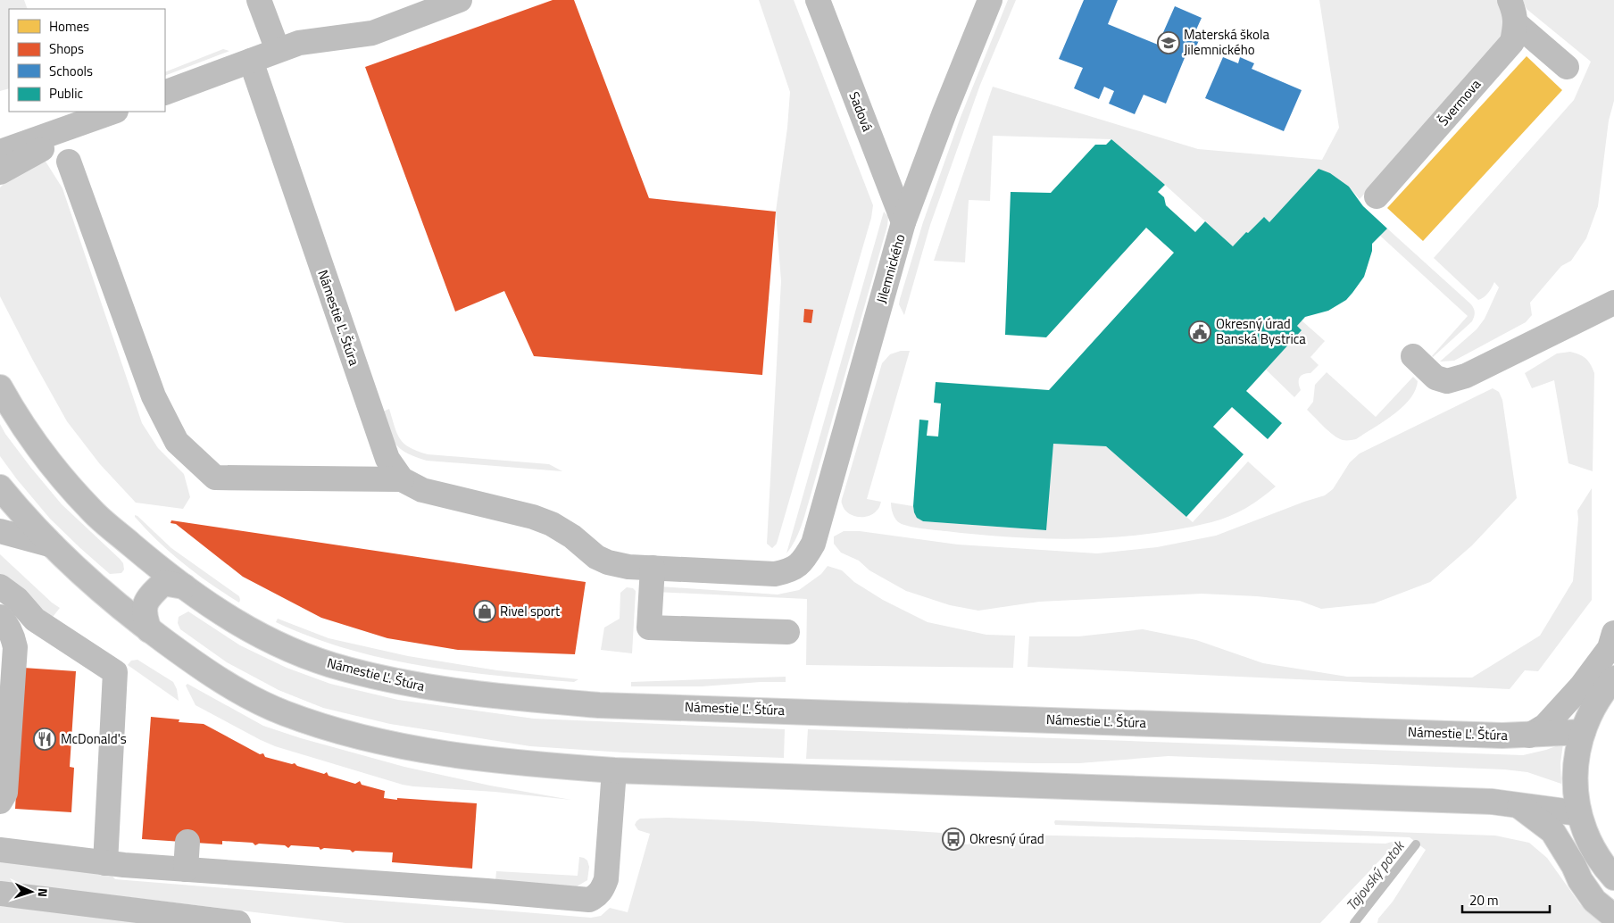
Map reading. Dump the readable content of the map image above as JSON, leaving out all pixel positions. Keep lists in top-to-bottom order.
{
  "streets": {
    "main road": [
      "Švermova",
      "Sadová",
      "Jilemnického",
      "Námestie Ľ. Štúra"
    ]
  },
  "crossings": [
    ["Sadová", "Jilemnického"],
    ["Jilemnického", "Námestie Ľ. Štúra"]
  ],
  "water": ["Tajovský potok"],
  "places": {
    "school or university": ["Materská škola Jilemnického"],
    "public building": ["Okresný úrad Banská Bystrica"],
    "shop": ["Rivel sport"],
    "restaurant": ["McDonald's"],
    "bus stop": ["Okresný úrad"]
  },
  "legend": [
    "Homes",
    "Shops",
    "Schools",
    "Public"
  ],
  "scale_bar": "20 m",
  "north": "right"
}
